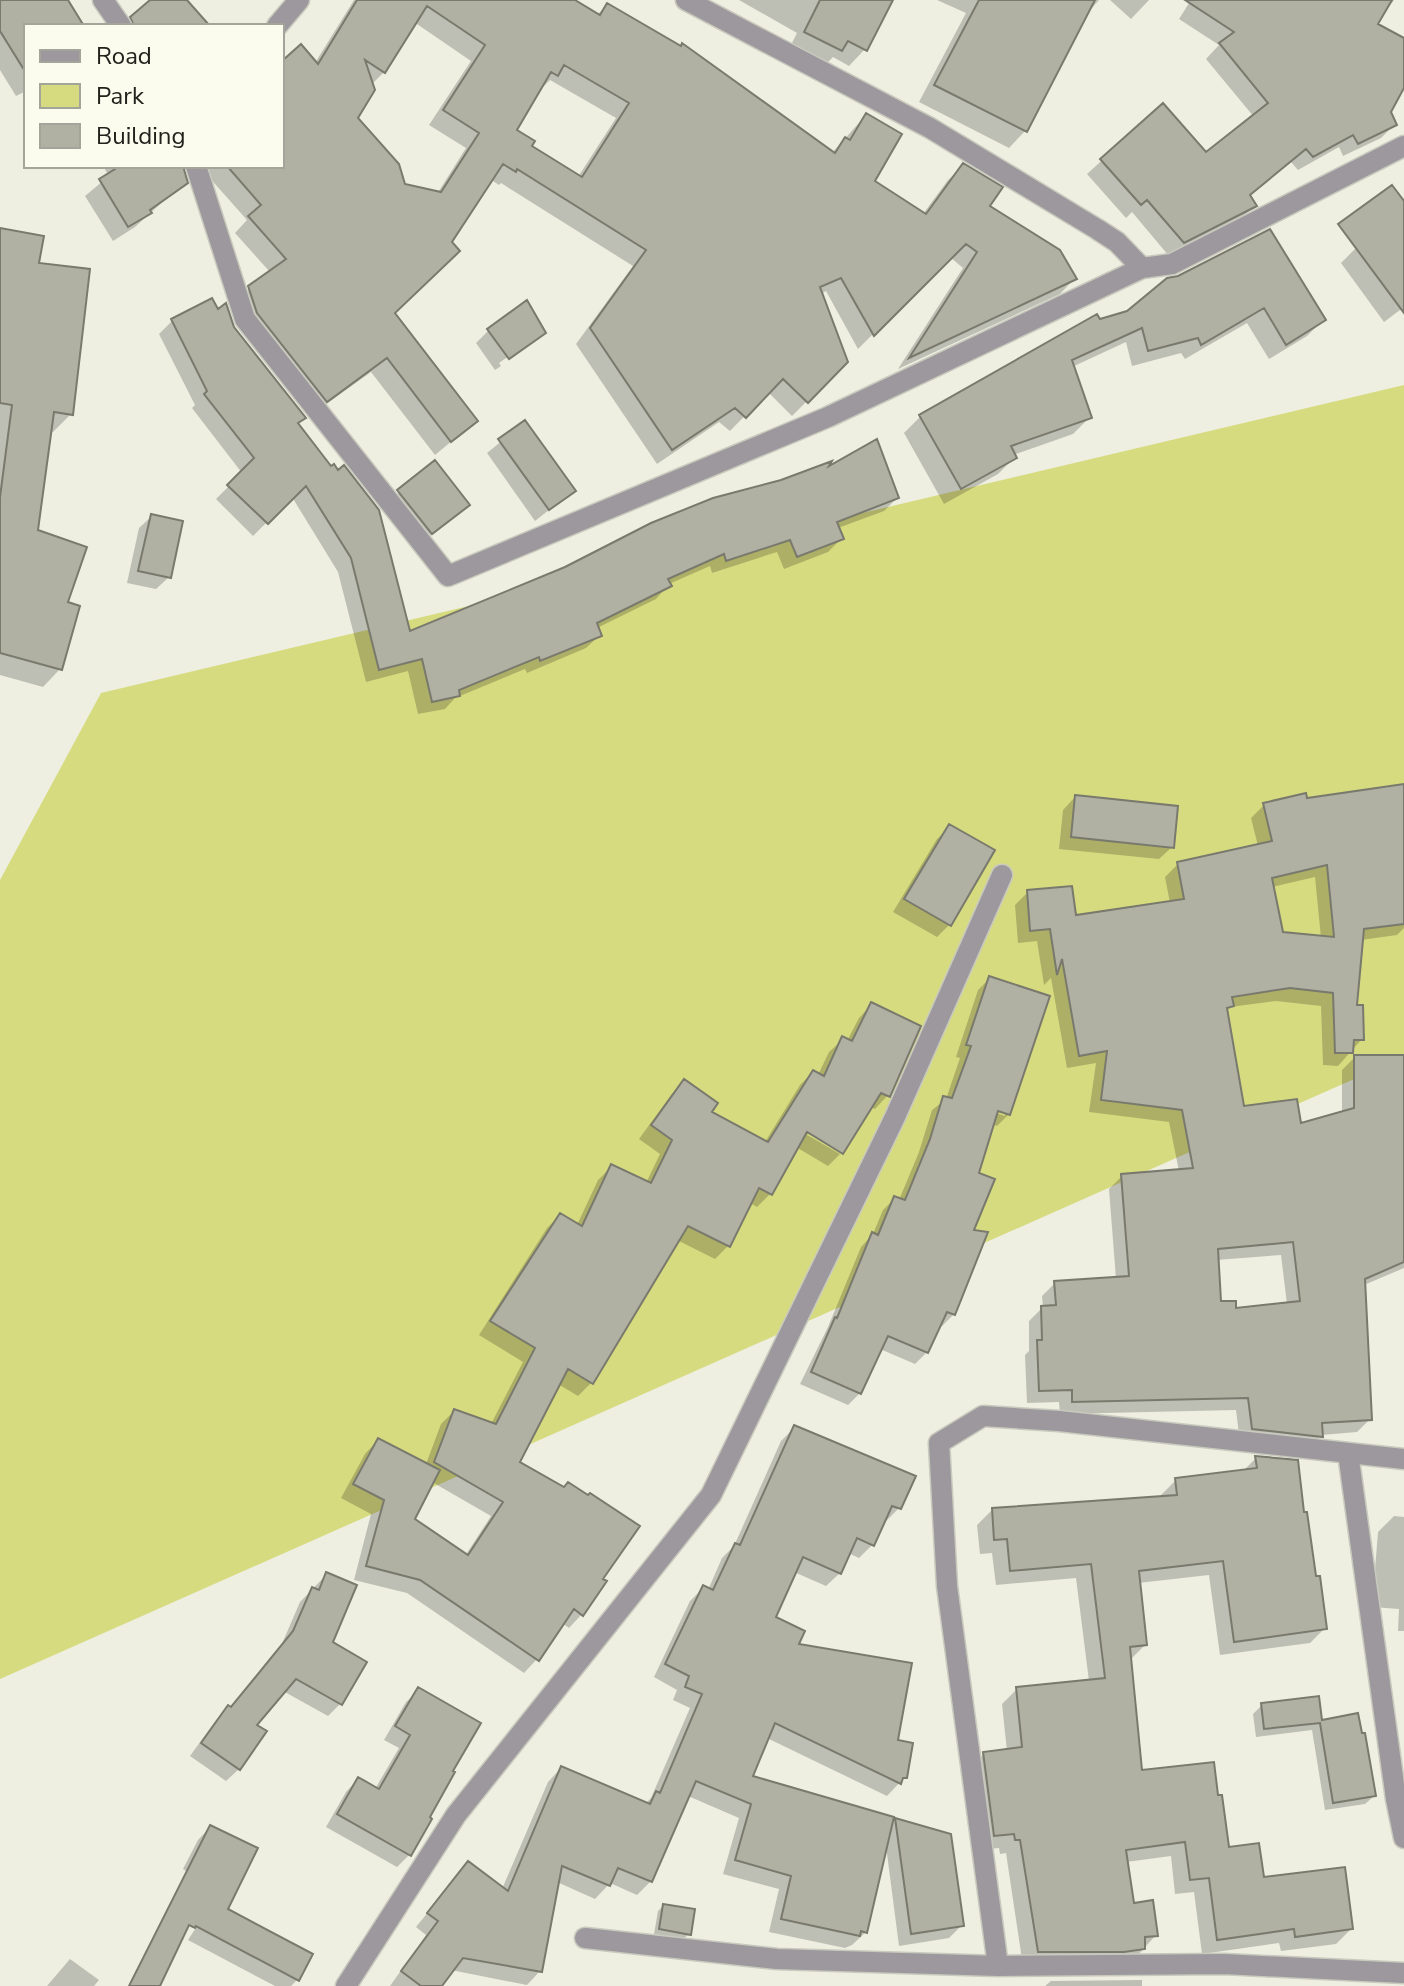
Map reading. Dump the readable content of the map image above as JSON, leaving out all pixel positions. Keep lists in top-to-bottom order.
{
  "legend": ["Road", "Park", "Building"]
}
